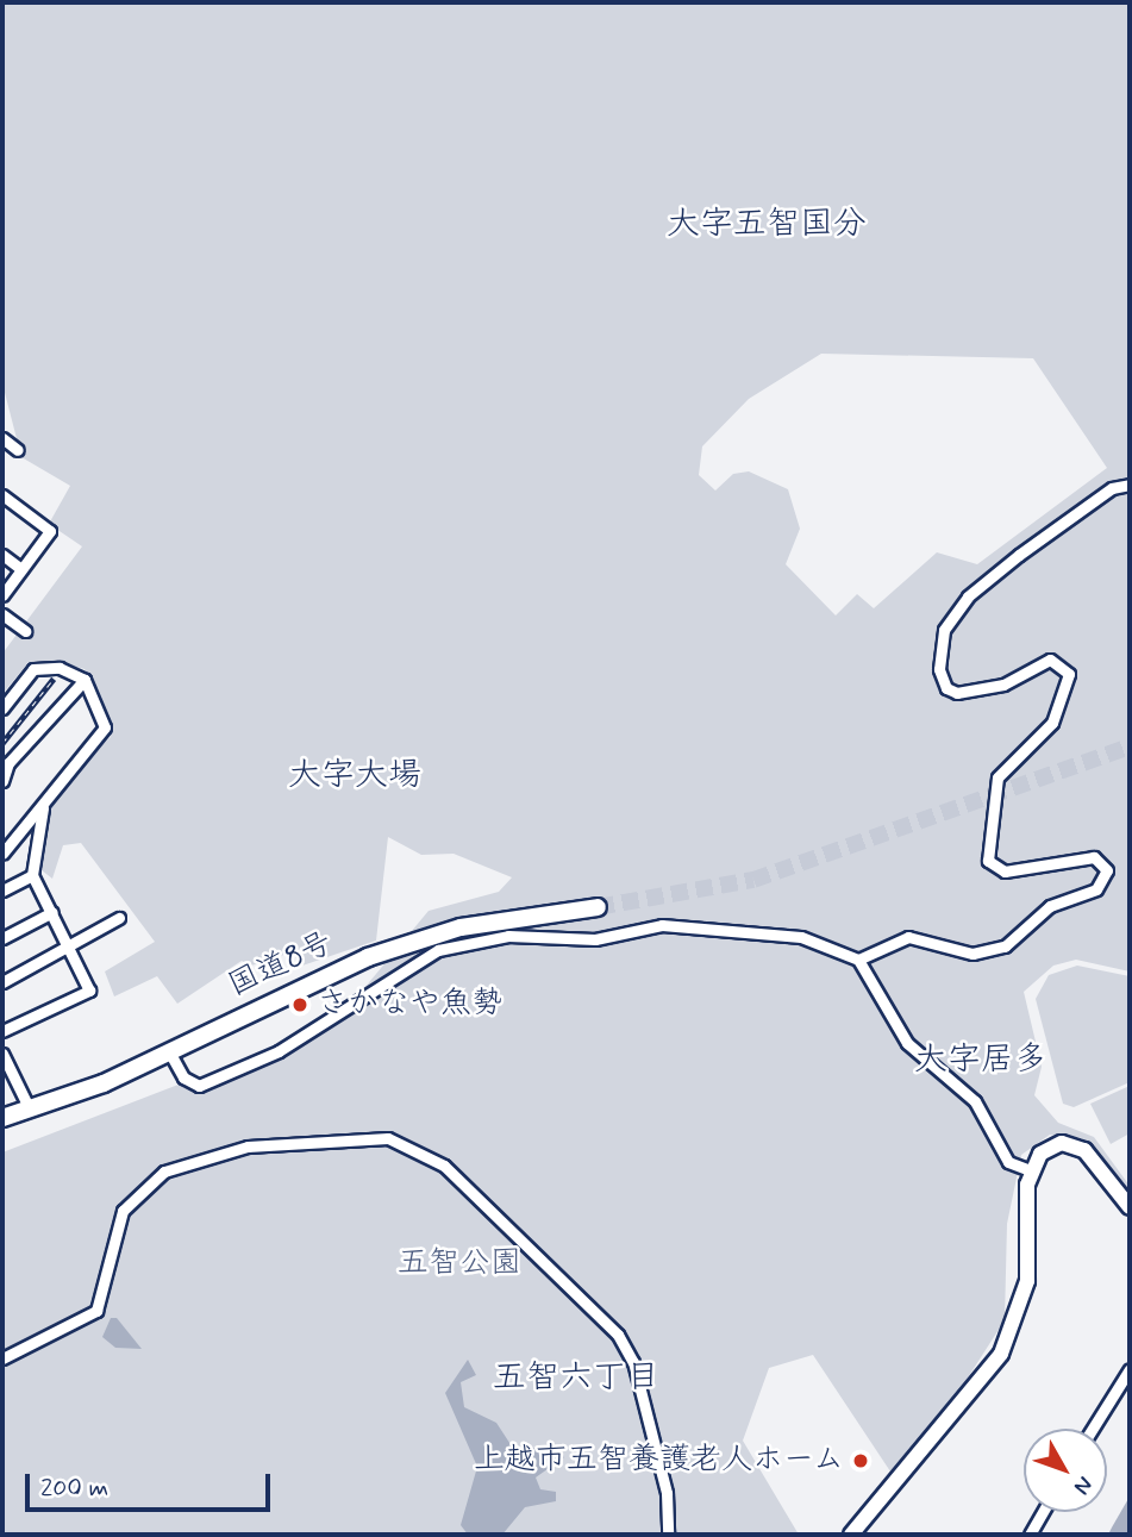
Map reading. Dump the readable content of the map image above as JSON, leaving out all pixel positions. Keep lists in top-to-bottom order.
{
  "streets": {
    "highway": ["国道8号"]
  },
  "districts": [
    "大字五智国分",
    "大字大場",
    "大字居多",
    "五智六丁目"
  ],
  "parks": ["五智公園"],
  "places": ["さかなや魚勢", "上越市五智養護老人ホーム"],
  "scale_bar": "200 m",
  "north": "bottom right"
}
